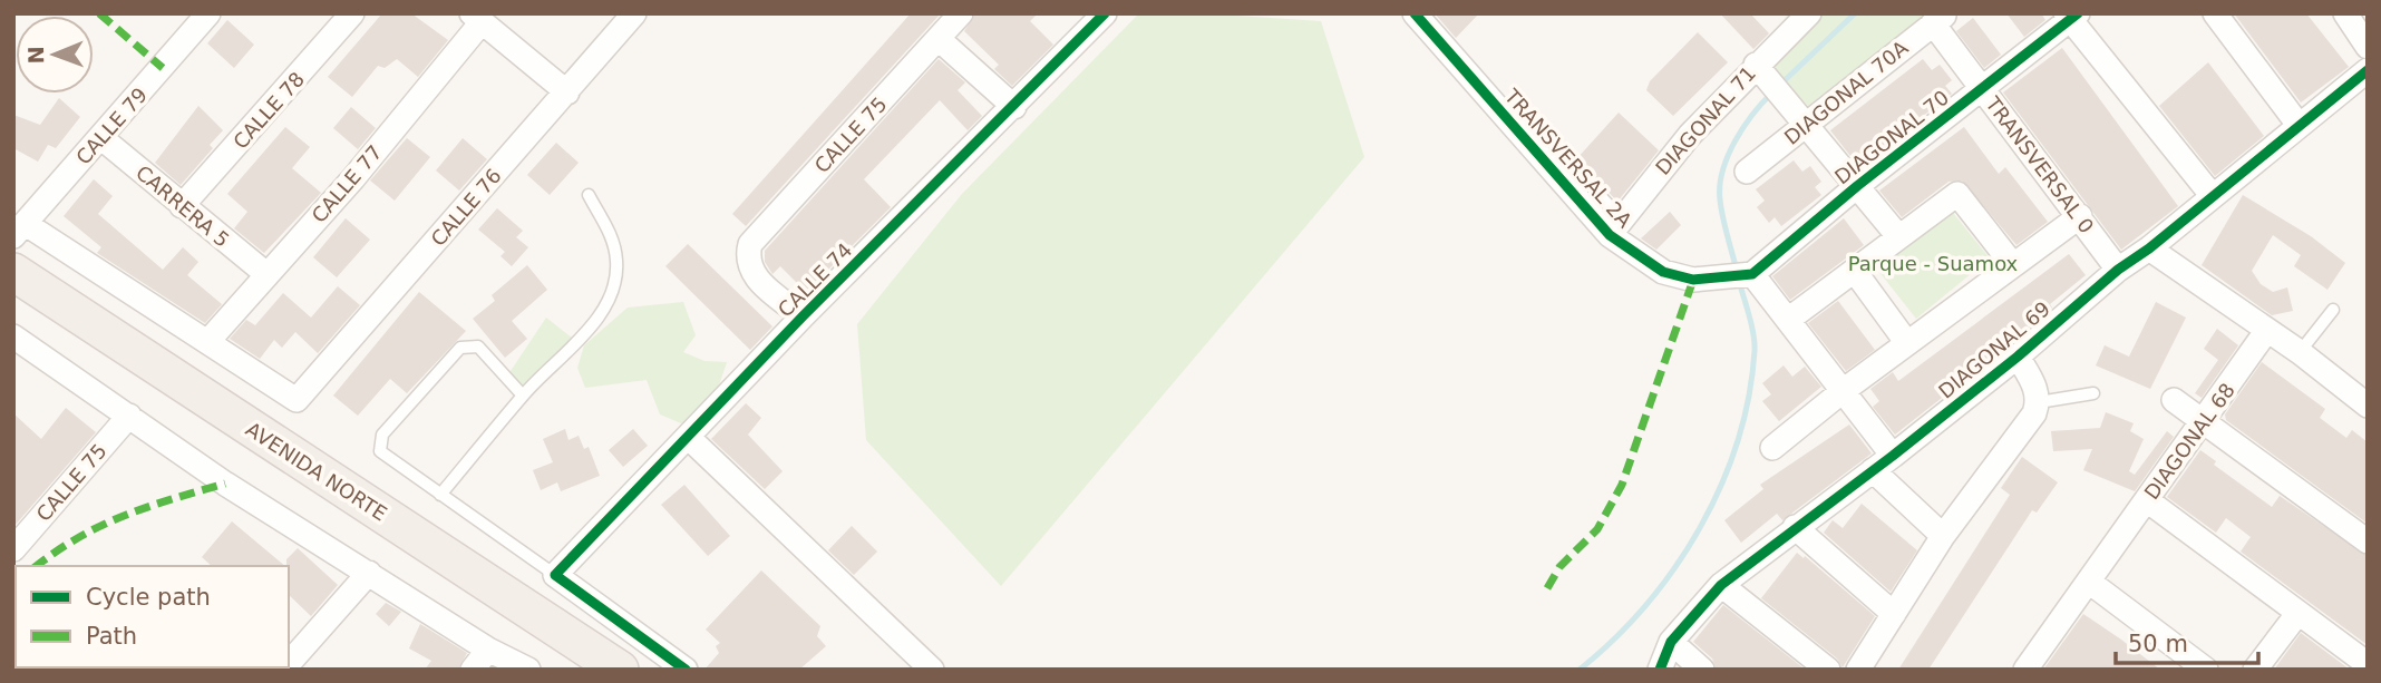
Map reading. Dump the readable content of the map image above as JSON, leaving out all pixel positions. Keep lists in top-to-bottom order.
{
  "streets": {
    "main road": ["AVENIDA NORTE"],
    "street": [
      "DIAGONAL 70A",
      "CALLE 78",
      "DIAGONAL 71",
      "CALLE 79",
      "CALLE 75",
      "DIAGONAL 70",
      "TRANSVERSAL 2A",
      "TRANSVERSAL 0",
      "CALLE 77",
      "CARRERA 5",
      "CALLE 76",
      "CALLE 74",
      "DIAGONAL 69",
      "DIAGONAL 68"
    ]
  },
  "crossings": [
    ["DIAGONAL 70A", "TRANSVERSAL 0"],
    ["CALLE 78", "CARRERA 5"],
    ["DIAGONAL 71", "TRANSVERSAL 2A"],
    ["CALLE 79", "CARRERA 5"],
    ["CALLE 75", "CALLE 74"],
    ["DIAGONAL 70", "TRANSVERSAL 2A"],
    ["DIAGONAL 70", "TRANSVERSAL 0"],
    ["TRANSVERSAL 0", "DIAGONAL 69"],
    ["CALLE 77", "CARRERA 5"],
    ["CALLE 77", "CALLE 76"]
  ],
  "parks": ["Parque - Suamox"],
  "legend": ["Cycle path", "Path"],
  "scale_bar": "50 m",
  "north": "left"
}
